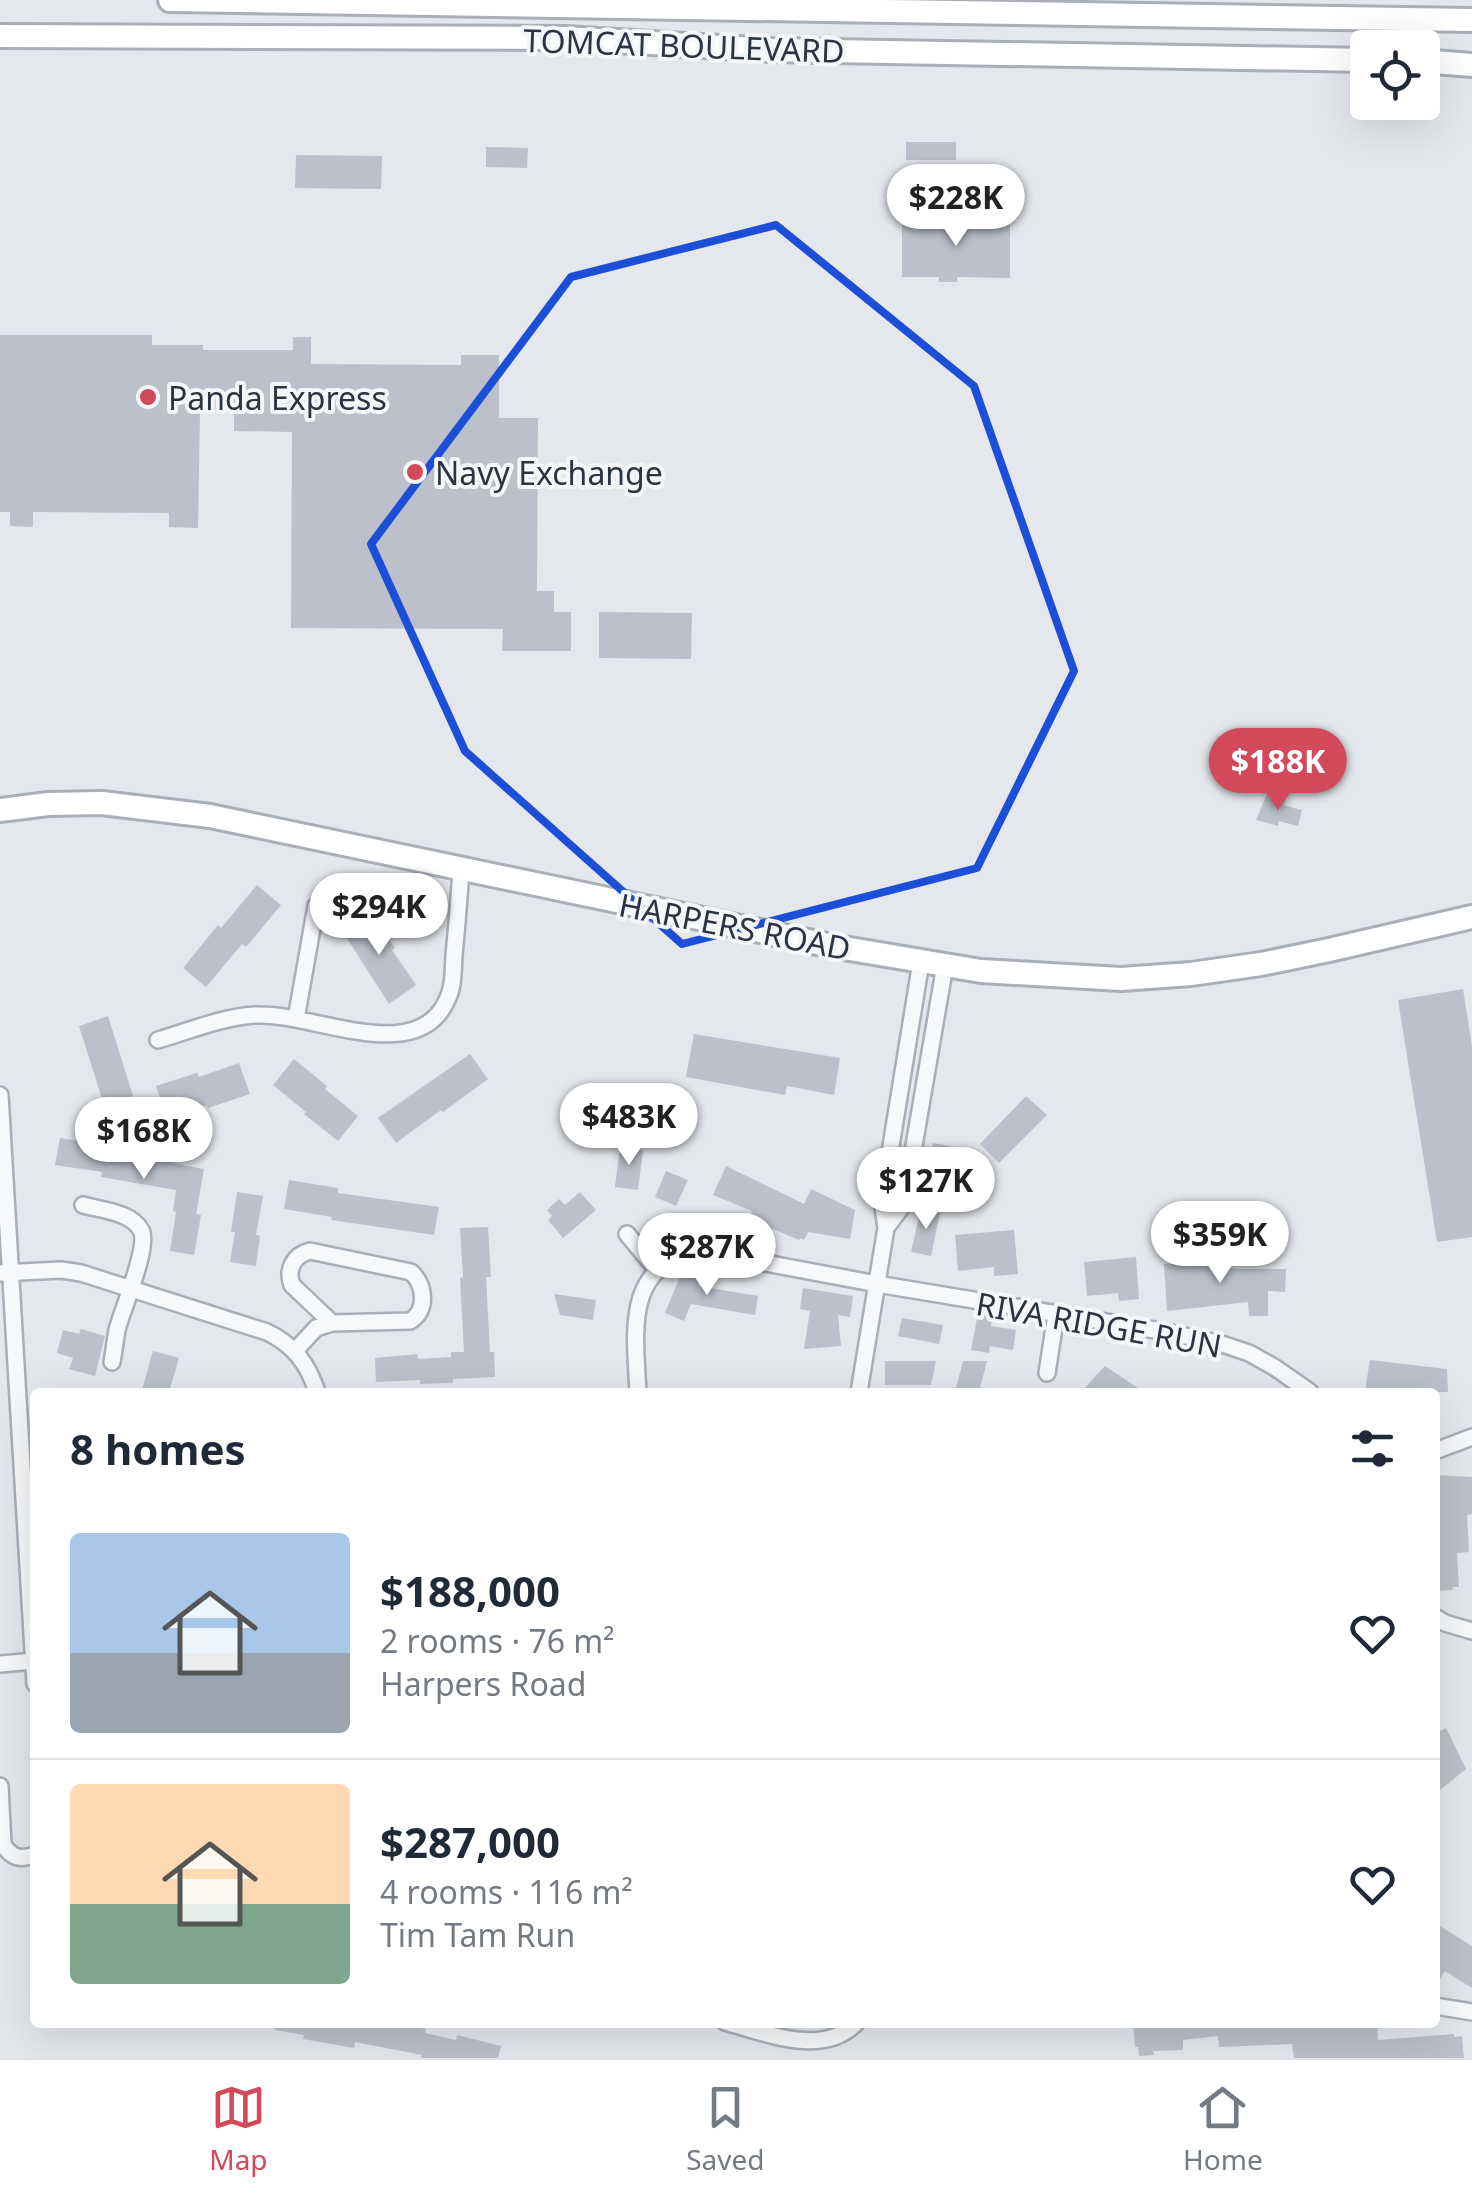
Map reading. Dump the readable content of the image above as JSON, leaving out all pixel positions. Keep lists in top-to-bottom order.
{
  "streets": {
    "main road": ["TOMCAT BOULEVARD", "HARPERS ROAD"],
    "street": ["RIVA RIDGE RUN"]
  },
  "places": ["Panda Express", "Navy Exchange"],
  "page": {
    "price": [
      "$228K",
      "$188K",
      "$294K",
      "$483K",
      "$168K",
      "$127K",
      "$359K",
      "$287K"
    ],
    "heading": "8 homes",
    "list": [
      {
        "name": "$188,000",
        "note": "2 rooms · 76 m² · Harpers Road"
      },
      {
        "name": "$287,000",
        "note": "4 rooms · 116 m² · Tim Tam Run"
      }
    ],
    "tabs": ["Map", "Saved", "Home"]
  }
}
